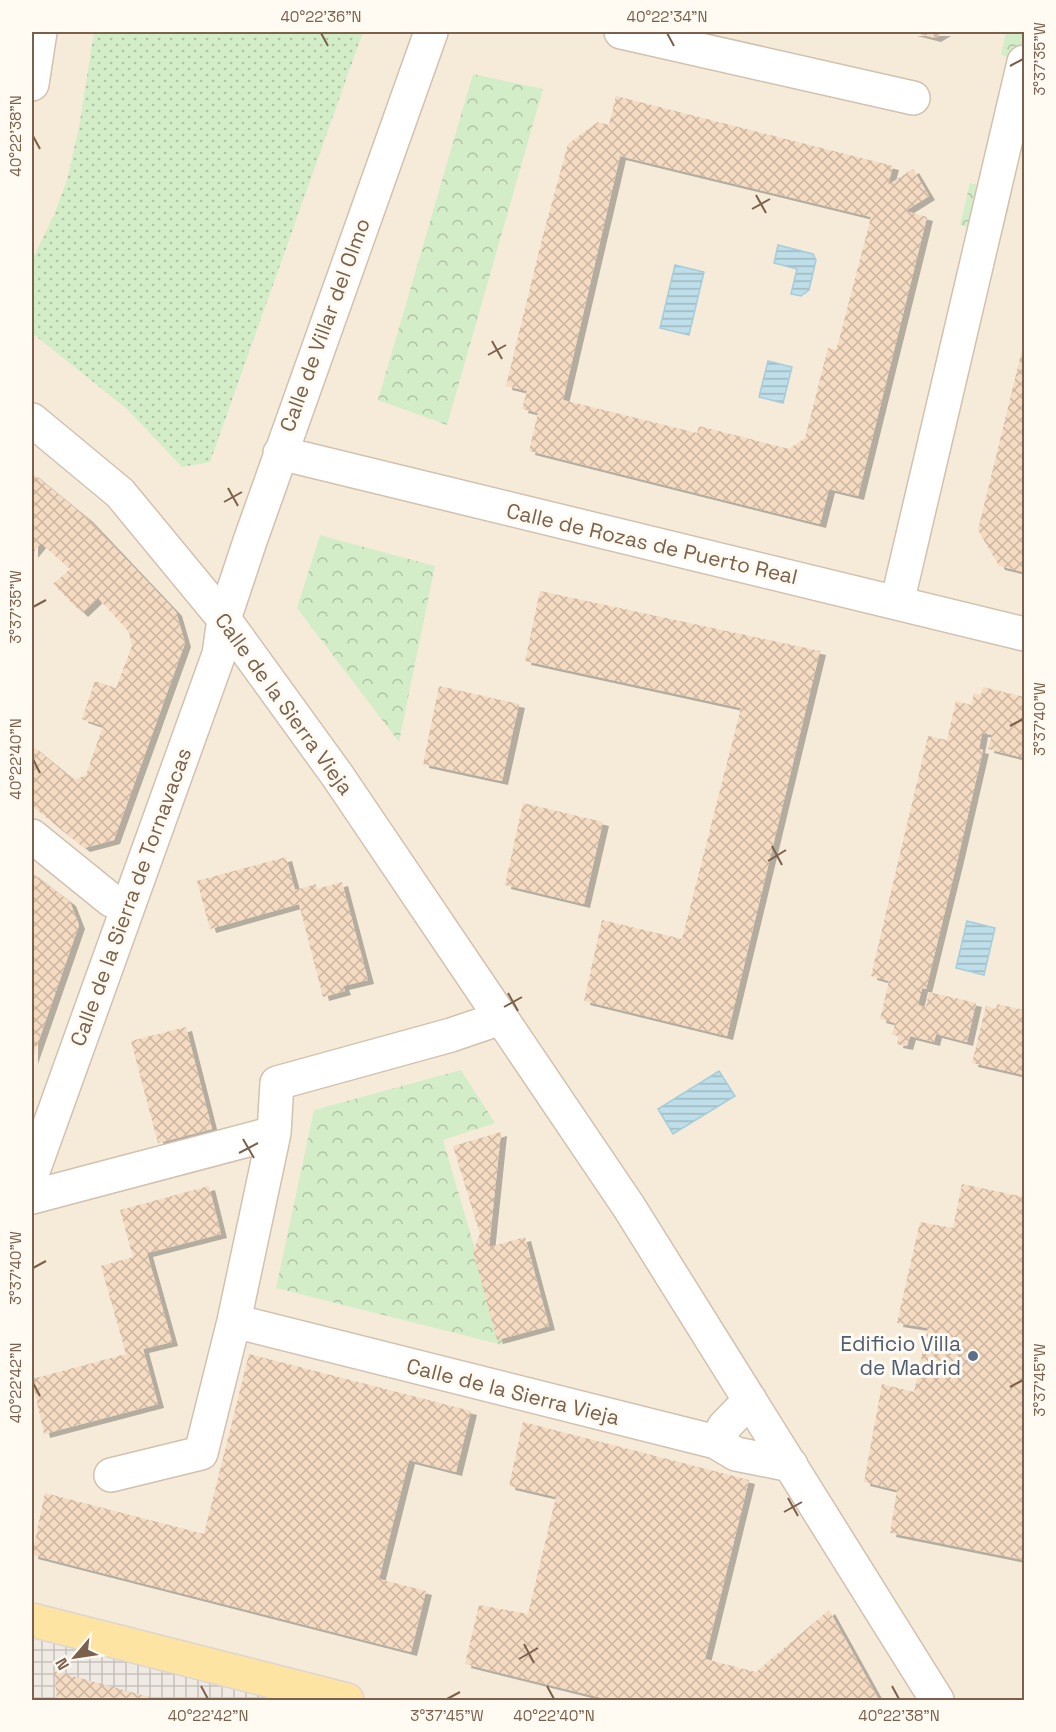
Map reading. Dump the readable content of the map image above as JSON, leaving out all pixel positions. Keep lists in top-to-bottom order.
{
  "streets": {
    "street": [
      "Calle de Villar del Olmo",
      "Calle de Rozas de Puerto Real",
      "Calle de la Sierra Vieja",
      "Calle de la Sierra de Tornavacas"
    ]
  },
  "crossings": [
    ["Calle de Villar del Olmo", "Calle de Rozas de Puerto Real"],
    ["Calle de Villar del Olmo", "Calle de la Sierra Vieja"],
    ["Calle de Villar del Olmo", "Calle de la Sierra de Tornavacas"],
    ["Calle de la Sierra Vieja", "Calle de la Sierra de Tornavacas"]
  ],
  "places": ["Edificio Villa de Madrid"],
  "north": "bottom left",
  "coordinates": [
    "40°22'36\"N",
    "40°22'34\"N",
    "3°37'35\"W",
    "40°22'38\"N",
    "3°37'40\"W",
    "40°22'40\"N",
    "3°37'45\"W",
    "40°22'42\"N"
  ]
}
